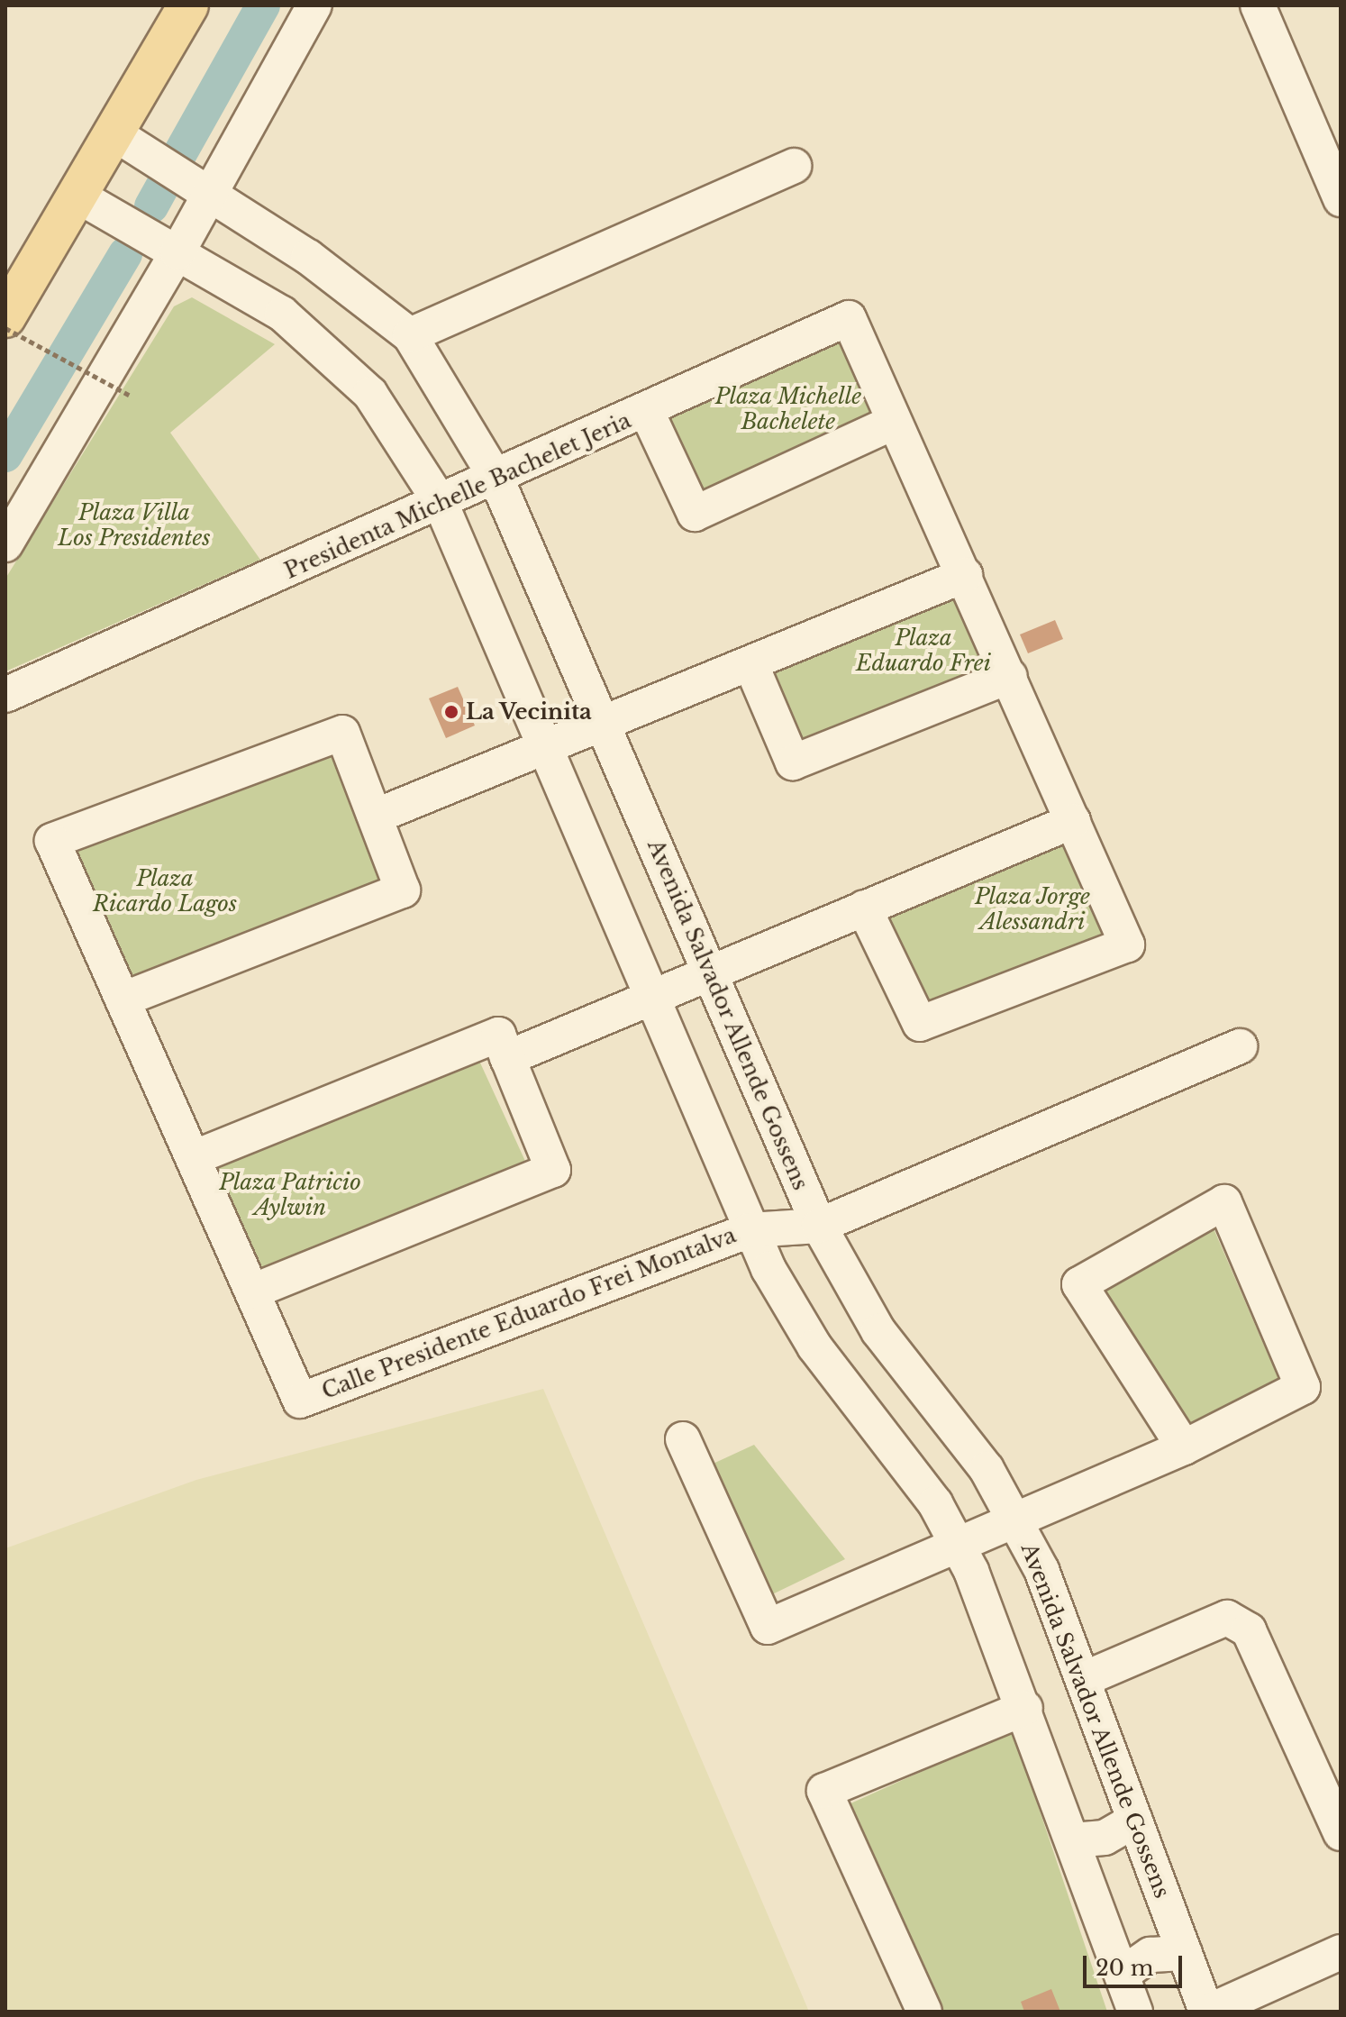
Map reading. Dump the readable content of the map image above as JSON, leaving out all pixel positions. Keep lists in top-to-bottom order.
{
  "streets": {
    "street": ["Presidenta Michelle Bachelet Jeria", "Avenida Salvador Allende Gossens", "Calle Presidente Eduardo Frei Montalva"]
  },
  "crossings": [
    ["Presidenta Michelle Bachelet Jeria", "Avenida Salvador Allende Gossens"],
    ["Avenida Salvador Allende Gossens", "Calle Presidente Eduardo Frei Montalva"]
  ],
  "parks": [
    "Plaza Michelle Bachelete",
    "Plaza Villa Los Presidentes",
    "Plaza Eduardo Frei",
    "Plaza Ricardo Lagos",
    "Plaza Jorge Alessandri",
    "Plaza Patricio Aylwin"
  ],
  "places": ["La Vecinita"],
  "scale_bar": "20 m"
}
